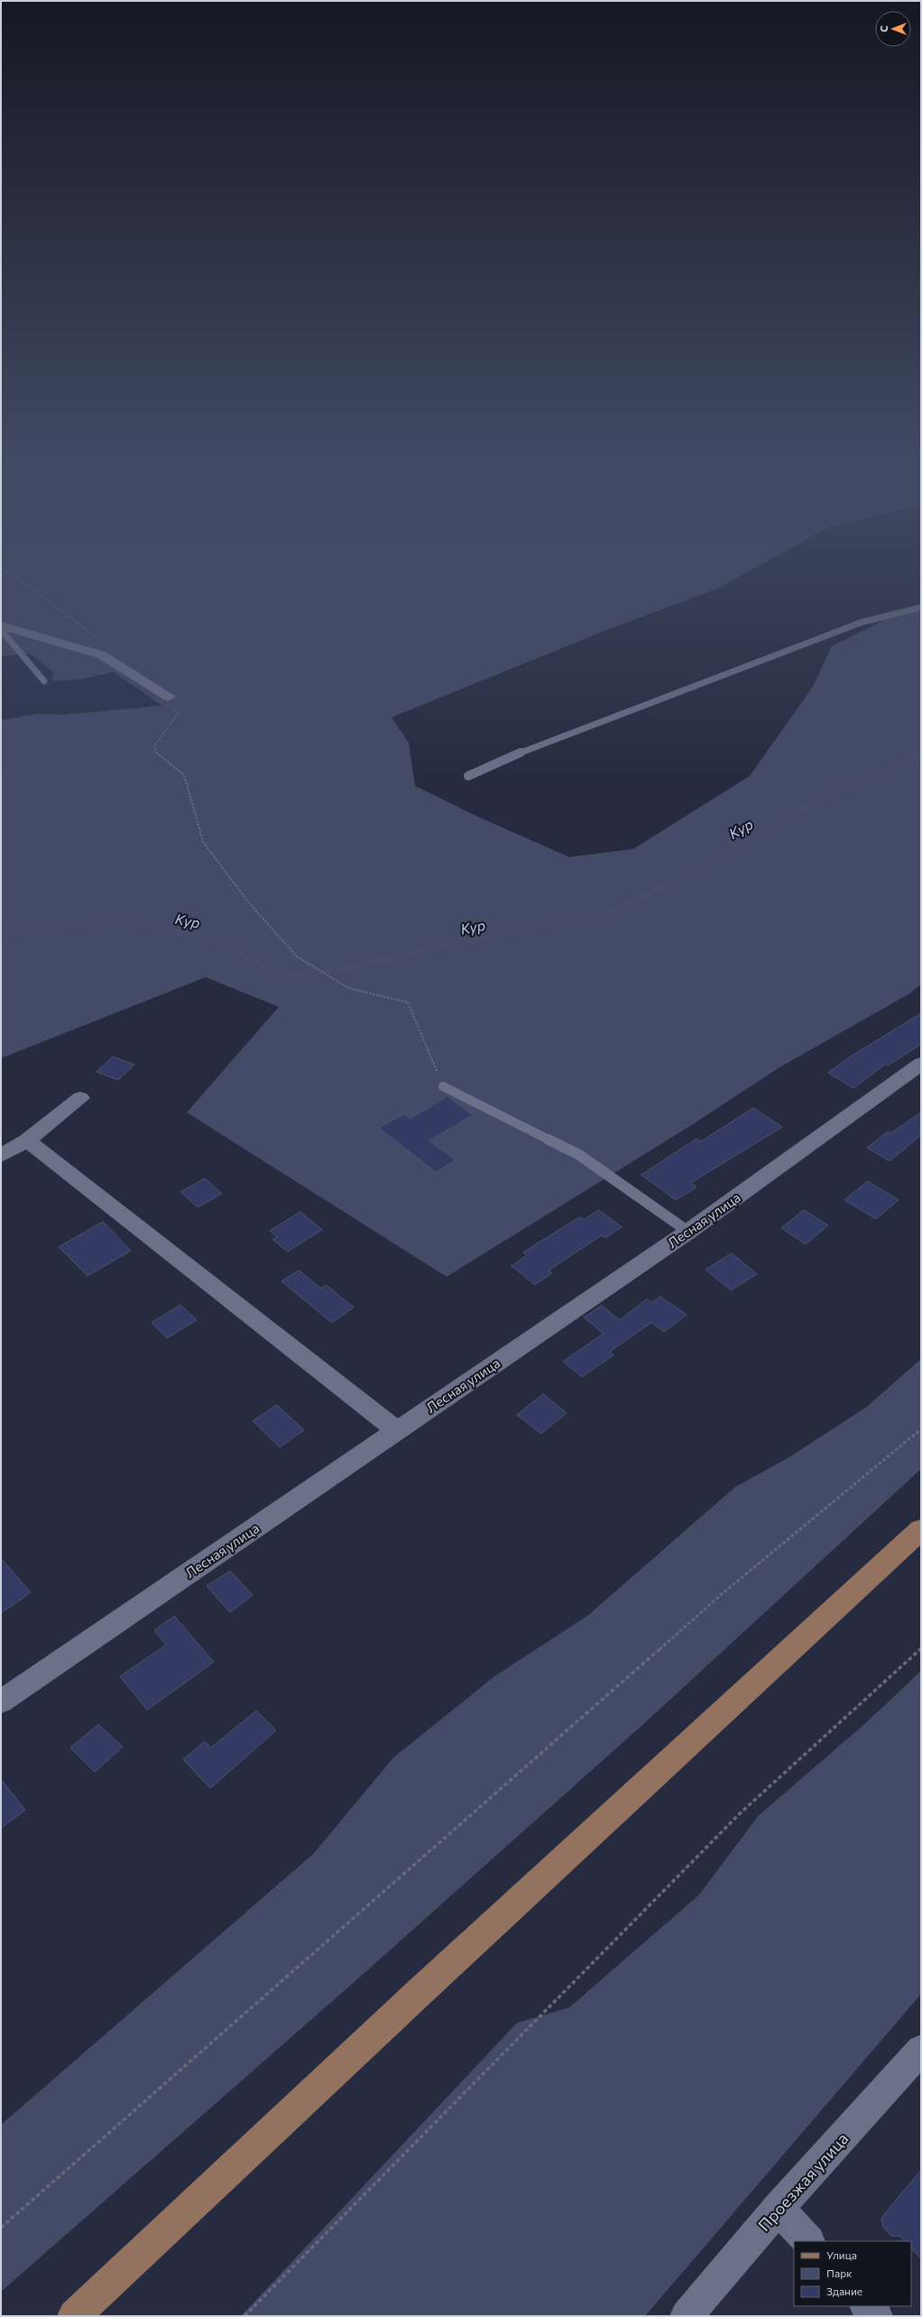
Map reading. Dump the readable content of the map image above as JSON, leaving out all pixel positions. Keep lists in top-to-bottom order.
{
  "streets": {
    "street": ["Лесная улица", "Проезжая улица"]
  },
  "water": ["Кур"],
  "legend": ["Улица", "Парк", "Здание"],
  "north": "left"
}
